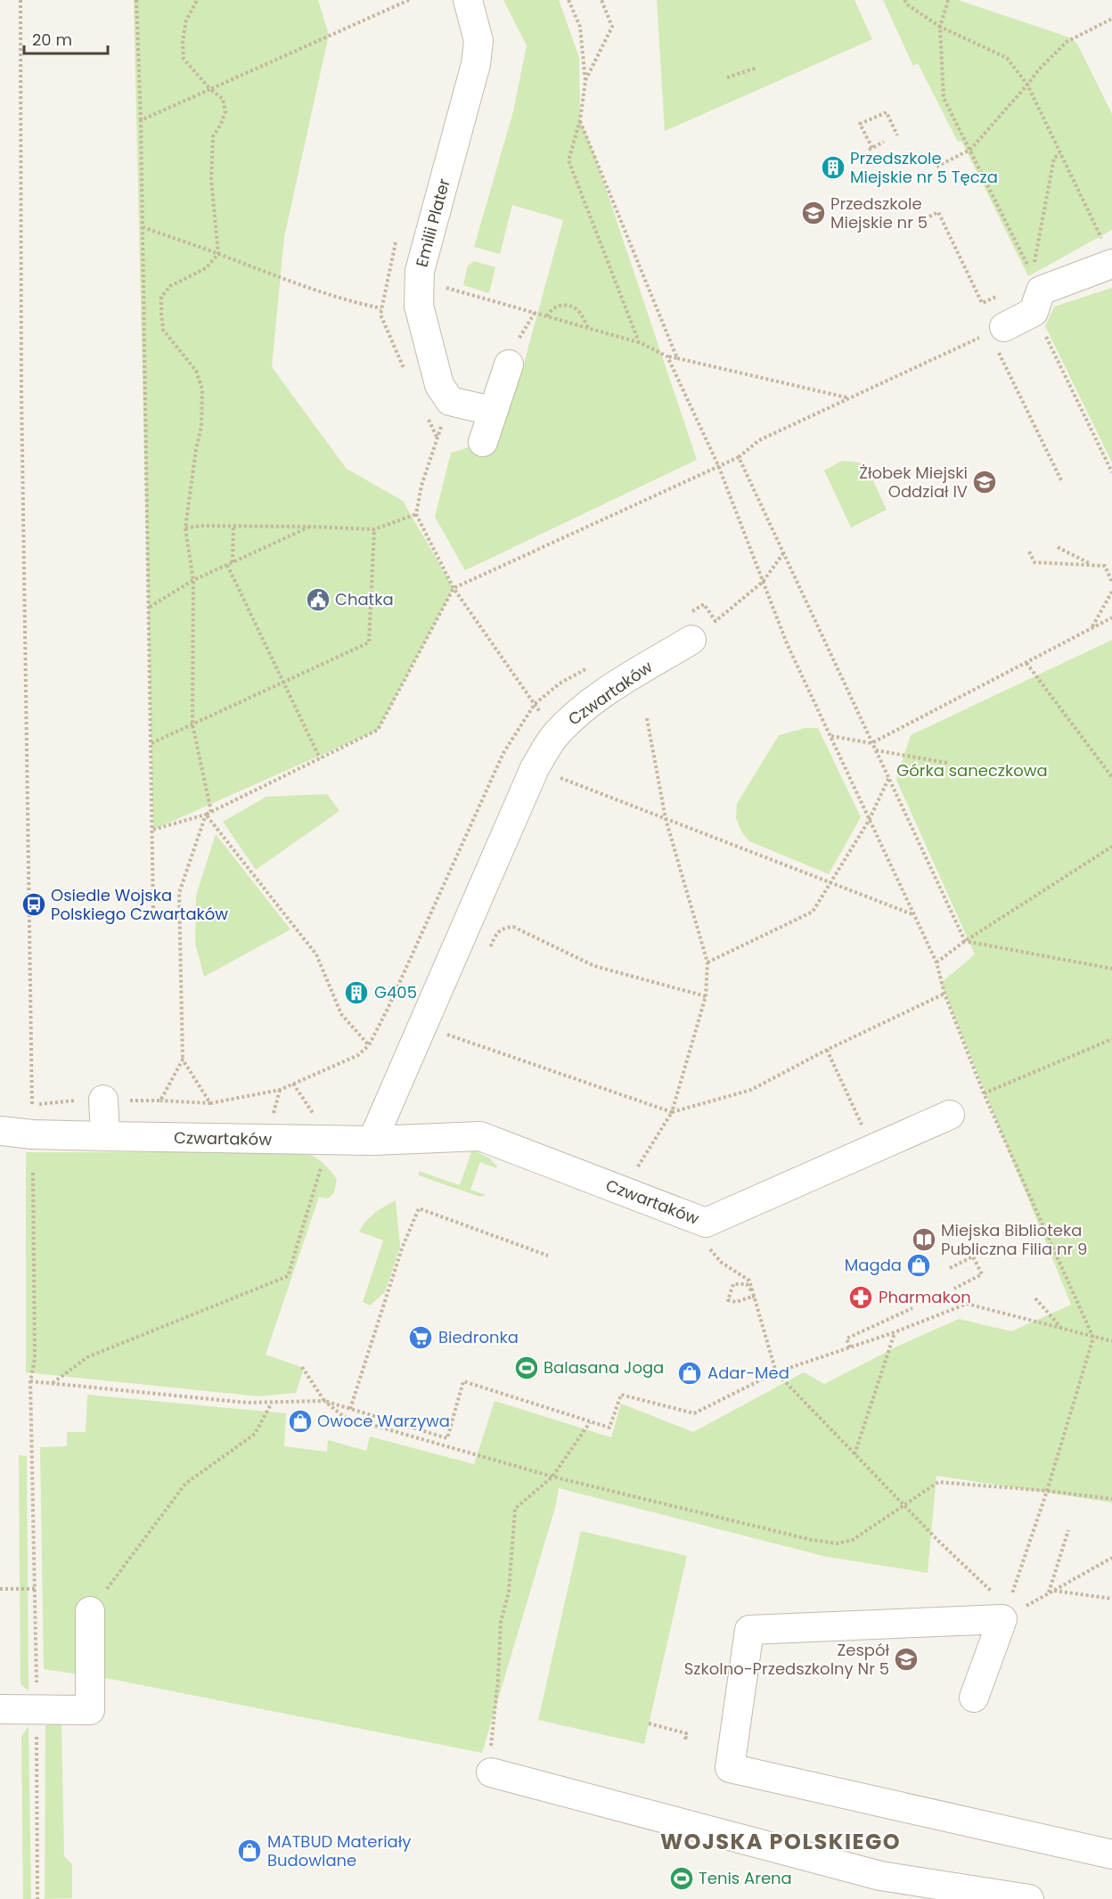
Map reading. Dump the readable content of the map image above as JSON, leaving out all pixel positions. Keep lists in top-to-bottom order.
{
  "streets": {
    "street": ["Emilii Plater", "Czwartaków"]
  },
  "districts": ["WOJSKA POLSKIEGO"],
  "parks": ["Górka saneczkowa"],
  "places": {
    "building": ["Przedszkole Miejskie nr 5 Tęcza", "G405"],
    "school or university": ["Przedszkole Miejskie nr 5", "Żłobek Miejski Oddział IV", "Zespół Szkolno-Przedszkolny Nr 5"],
    "public building": ["Chatka"],
    "bus stop": ["Osiedle Wojska Polskiego Czwartaków"],
    "library": ["Miejska Biblioteka Publiczna Filia nr 9"],
    "shop": [
      "Magda",
      "Adar-Med",
      "Owoce Warzywa",
      "MATBUD Materiały Budowlane"
    ],
    "pharmacy": ["Pharmakon"],
    "supermarket": ["Biedronka"],
    "sports": ["Balasana Joga", "Tenis Arena"]
  },
  "scale_bar": "20 m"
}
